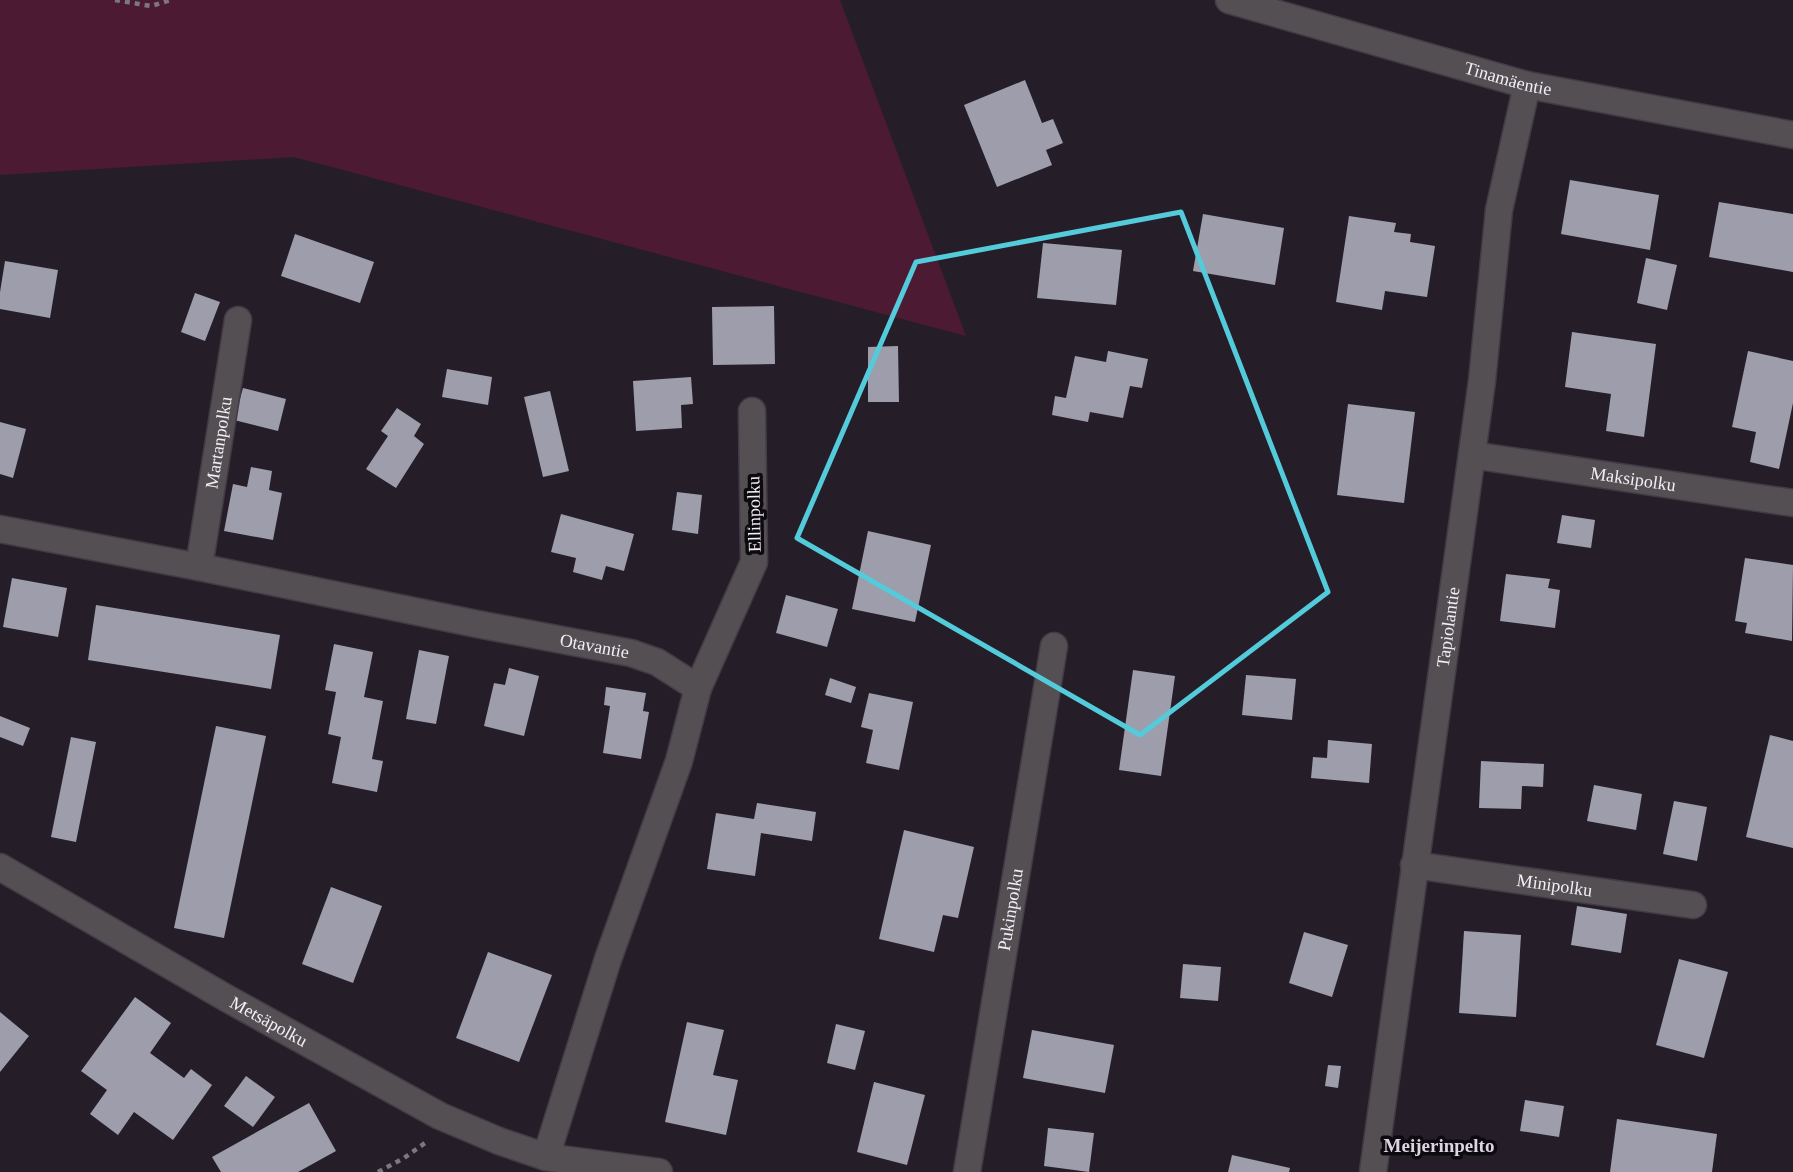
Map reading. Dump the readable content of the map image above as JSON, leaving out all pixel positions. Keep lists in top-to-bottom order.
{
  "streets": {
    "street": [
      "Tinamäentie",
      "Martanpolku",
      "Maksipolku",
      "Ellinpolku",
      "Tapiolantie",
      "Otavantie",
      "Minipolku",
      "Pukinpolku",
      "Metsäpolku"
    ]
  },
  "crossings": [
    ["Tinamäentie", "Tapiolantie"],
    ["Martanpolku", "Otavantie"],
    ["Maksipolku", "Tapiolantie"],
    ["Ellinpolku", "Otavantie"],
    ["Tapiolantie", "Minipolku"]
  ],
  "districts": ["Meijerinpelto"]
}
